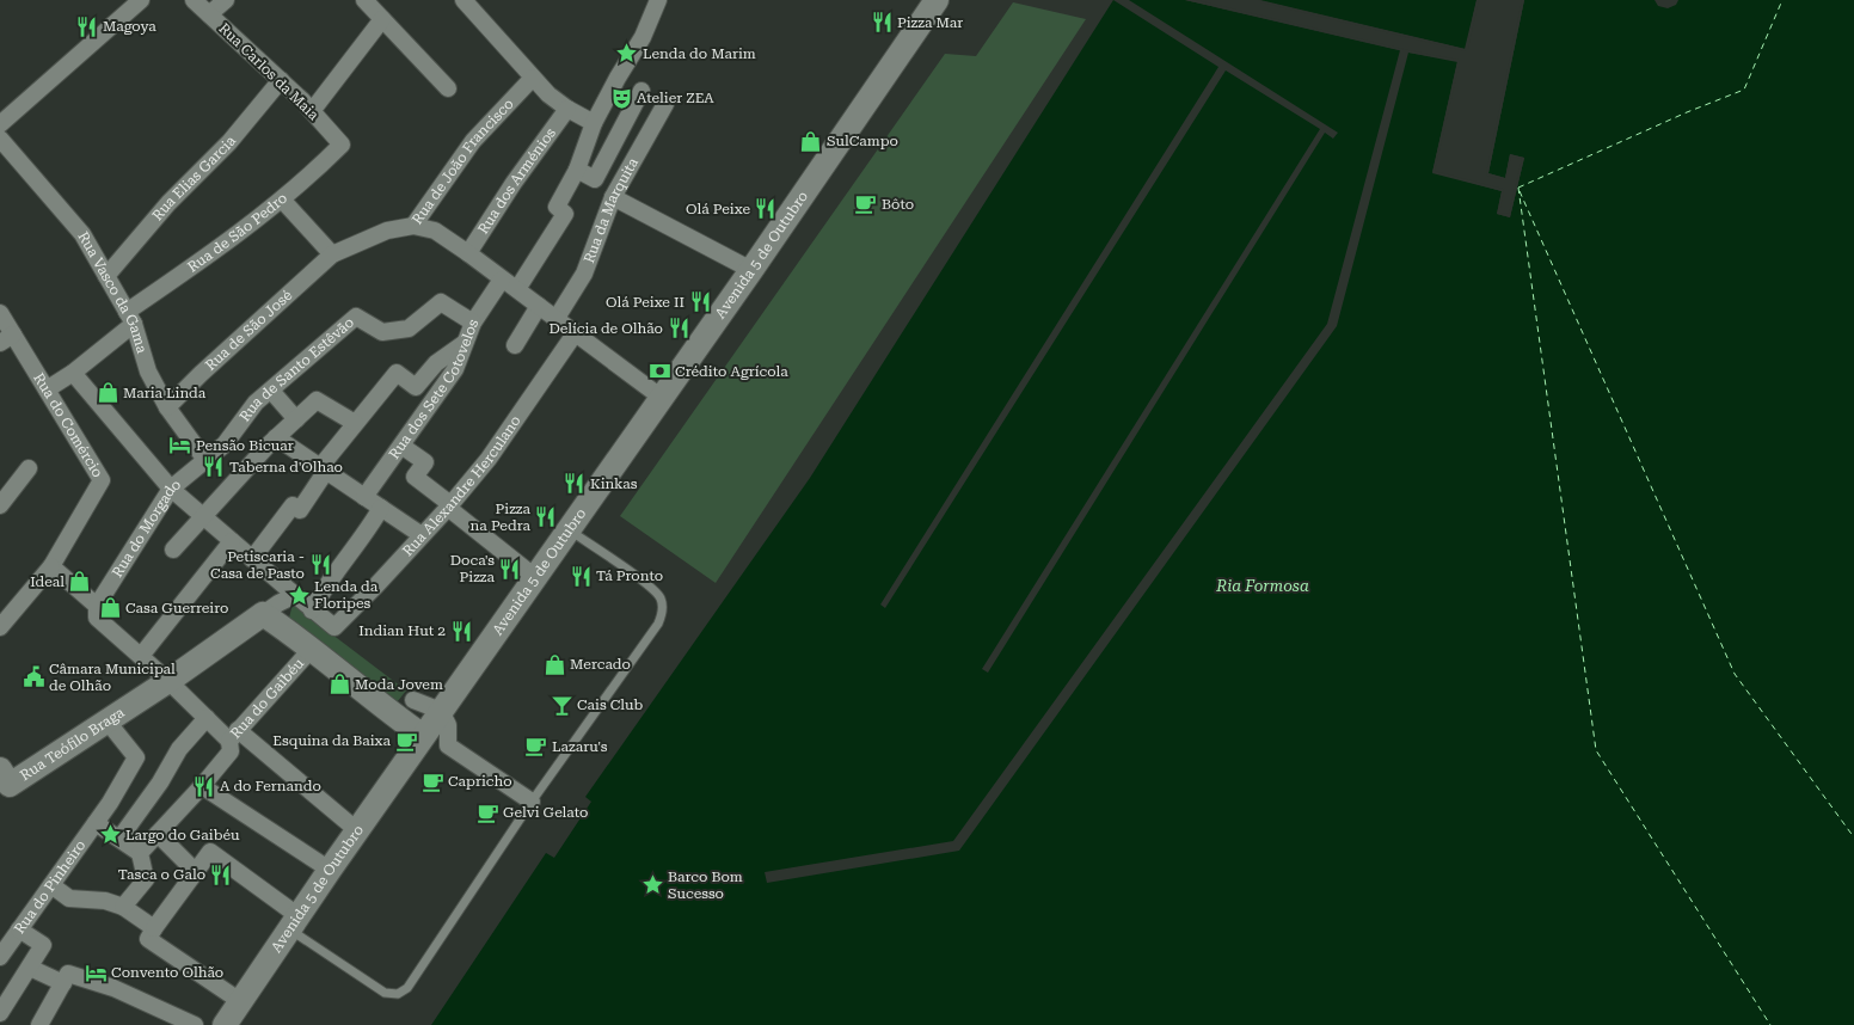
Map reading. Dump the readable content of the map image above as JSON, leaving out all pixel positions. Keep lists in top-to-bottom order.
{
  "streets": {
    "main road": ["Avenida 5 de Outubro", "Rua Teófilo Braga"],
    "street": [
      "Rua Carlos da Maia",
      "Rua de João Francisco",
      "Rua Elias Garcia",
      "Rua dos Arménios",
      "Rua da Marquita",
      "Rua de São Pedro",
      "Rua Vasco da Gama",
      "Rua de São José",
      "Rua de Santo Estêvão",
      "Rua dos Sete Cotovelos",
      "Rua do Comércio",
      "Rua Alexandre Herculano",
      "Rua do Morgado",
      "Rua do Gaibéu",
      "Rua do Pinheiro"
    ]
  },
  "crossings": [
    ["Rua Carlos da Maia", "Rua Elias Garcia"],
    ["Rua Carlos da Maia", "Rua de São Pedro"],
    ["Rua de João Francisco", "Rua de São José"],
    ["Rua Elias Garcia", "Rua Vasco da Gama"],
    ["Rua de São Pedro", "Rua Vasco da Gama"],
    ["Rua de São Pedro", "Rua do Comércio"],
    ["Rua Vasco da Gama", "Rua de São José"],
    ["Rua Vasco da Gama", "Rua de Santo Estêvão"],
    ["Rua Vasco da Gama", "Rua do Morgado"],
    ["Rua de Santo Estêvão", "Rua dos Sete Cotovelos"],
    ["Rua de Santo Estêvão", "Rua do Morgado"],
    ["Rua Teófilo Braga", "Rua do Pinheiro"]
  ],
  "water": ["Ria Formosa"],
  "places": {
    "restaurant": [
      "Pizza Mar",
      "Magoya",
      "Olá Peixe",
      "Olá Peixe II",
      "Delícia de Olhão",
      "Taberna d'Olhao",
      "Kinkas",
      "Pizza na Pedra",
      "Petiscaria - Casa de Pasto",
      "Doca's Pizza",
      "Tá Pronto",
      "Indian Hut 2",
      "A do Fernando",
      "Tasca o Galo"
    ],
    "place": [
      "Lenda do Marim",
      "Lenda da Floripes",
      "Largo do Gaibéu",
      "Barco Bom Sucesso"
    ],
    "theatre": ["Atelier ZEA"],
    "shop": [
      "SulCampo",
      "Maria Linda",
      "Ideal",
      "Casa Guerreiro",
      "Mercado",
      "Moda Jovem"
    ],
    "cafe": [
      "Bôto",
      "Esquina da Baixa",
      "Lazaru's",
      "Capricho",
      "Gelvi Gelato"
    ],
    "bank": ["Crédito Agrícola"],
    "hotel": ["Pensão Bicuar", "Convento Olhão"],
    "public building": ["Câmara Municipal de Olhão"],
    "bar": ["Cais Club"]
  }
}
